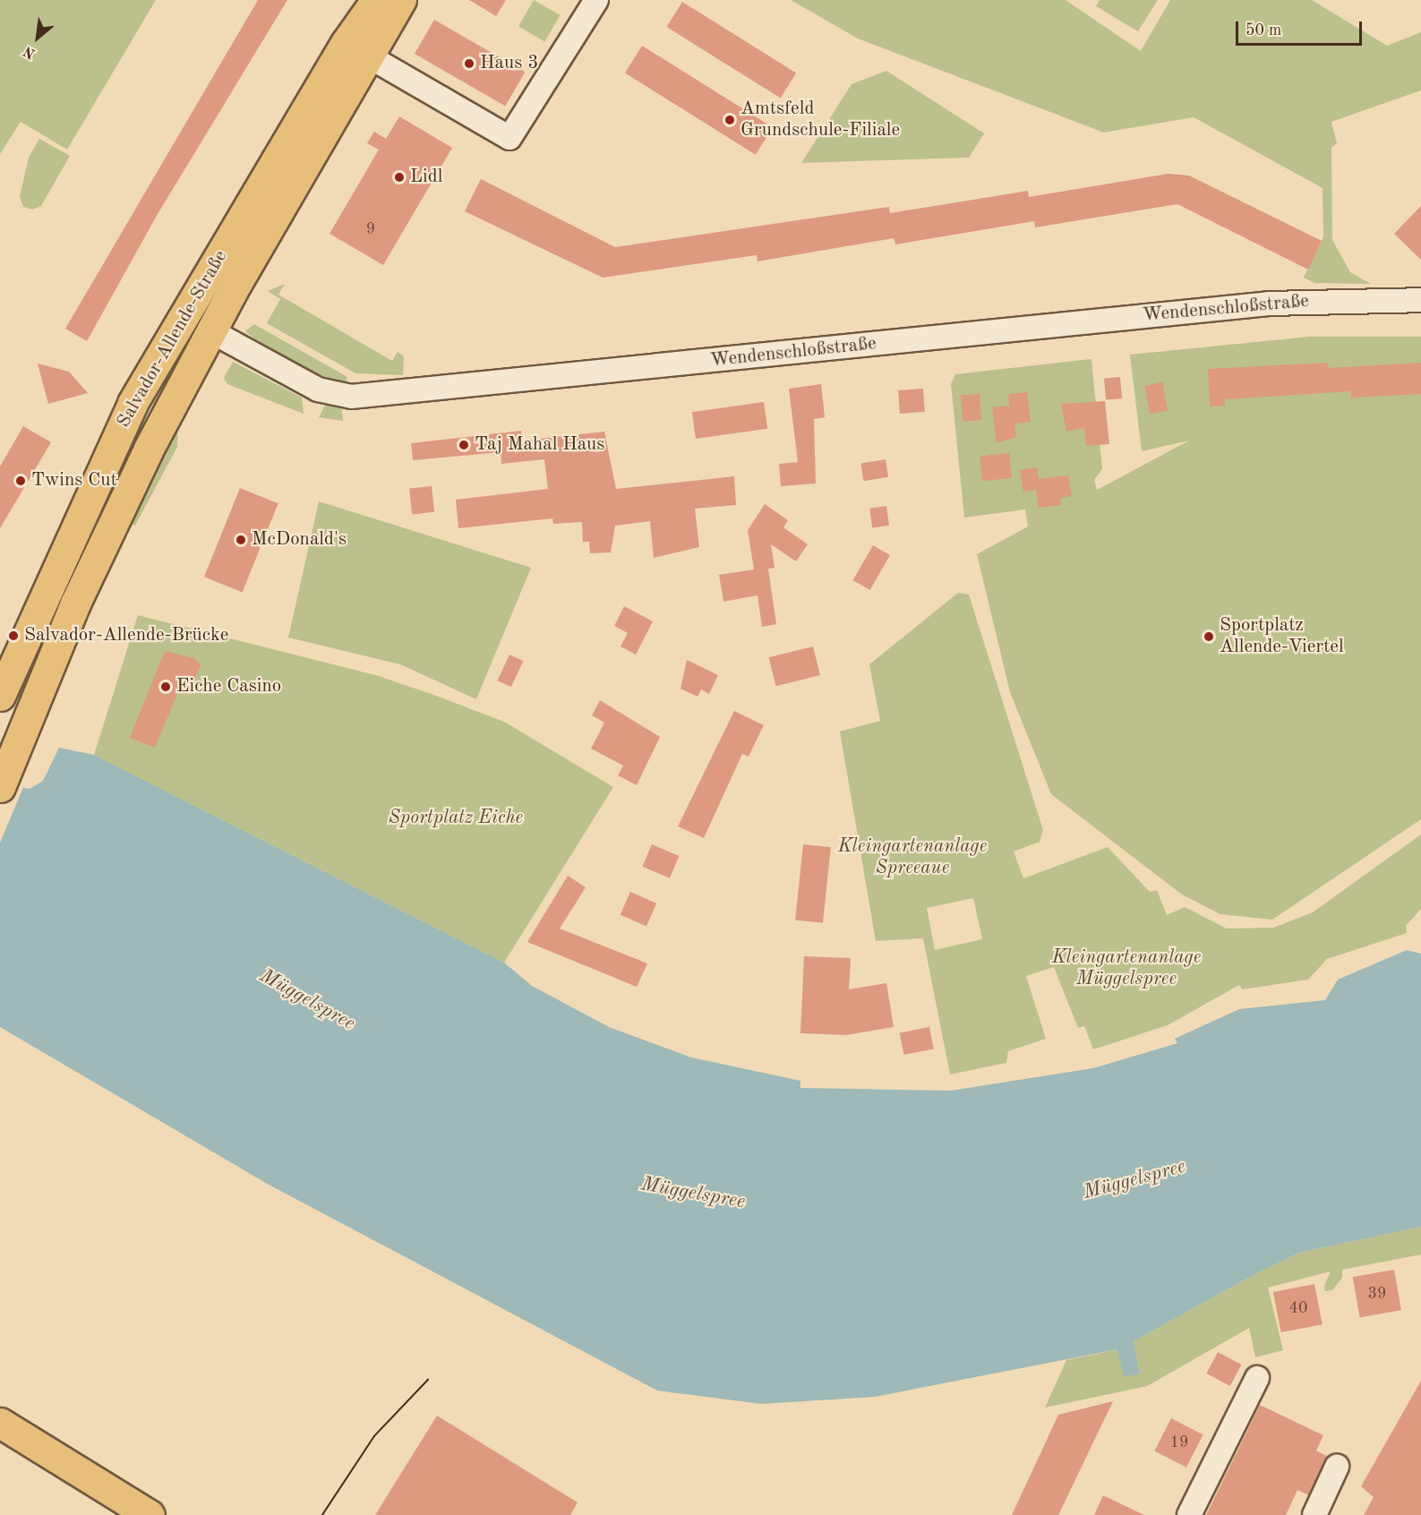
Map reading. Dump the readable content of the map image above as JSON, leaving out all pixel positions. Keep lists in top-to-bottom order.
{
  "streets": {
    "main road": ["Wendenschloßstraße", "Salvador-Allende-Straße"]
  },
  "crossings": [
    ["Wendenschloßstraße", "Salvador-Allende-Straße"]
  ],
  "water": ["Müggelspree"],
  "parks": ["Sportplatz Eiche", "Kleingartenanlage Spreeaue", "Kleingartenanlage Müggelspree"],
  "places": [
    "Haus 3",
    "Amtsfeld Grundschule-Filiale",
    "Lidl",
    "Taj Mahal Haus",
    "Twins Cut",
    "McDonald's",
    "Salvador-Allende-Brücke",
    "Sportplatz Allende-Viertel",
    "Eiche Casino"
  ],
  "house_numbers": [
    "9",
    "39",
    "40",
    "19"
  ],
  "scale_bar": "50 m",
  "north": "bottom left"
}
